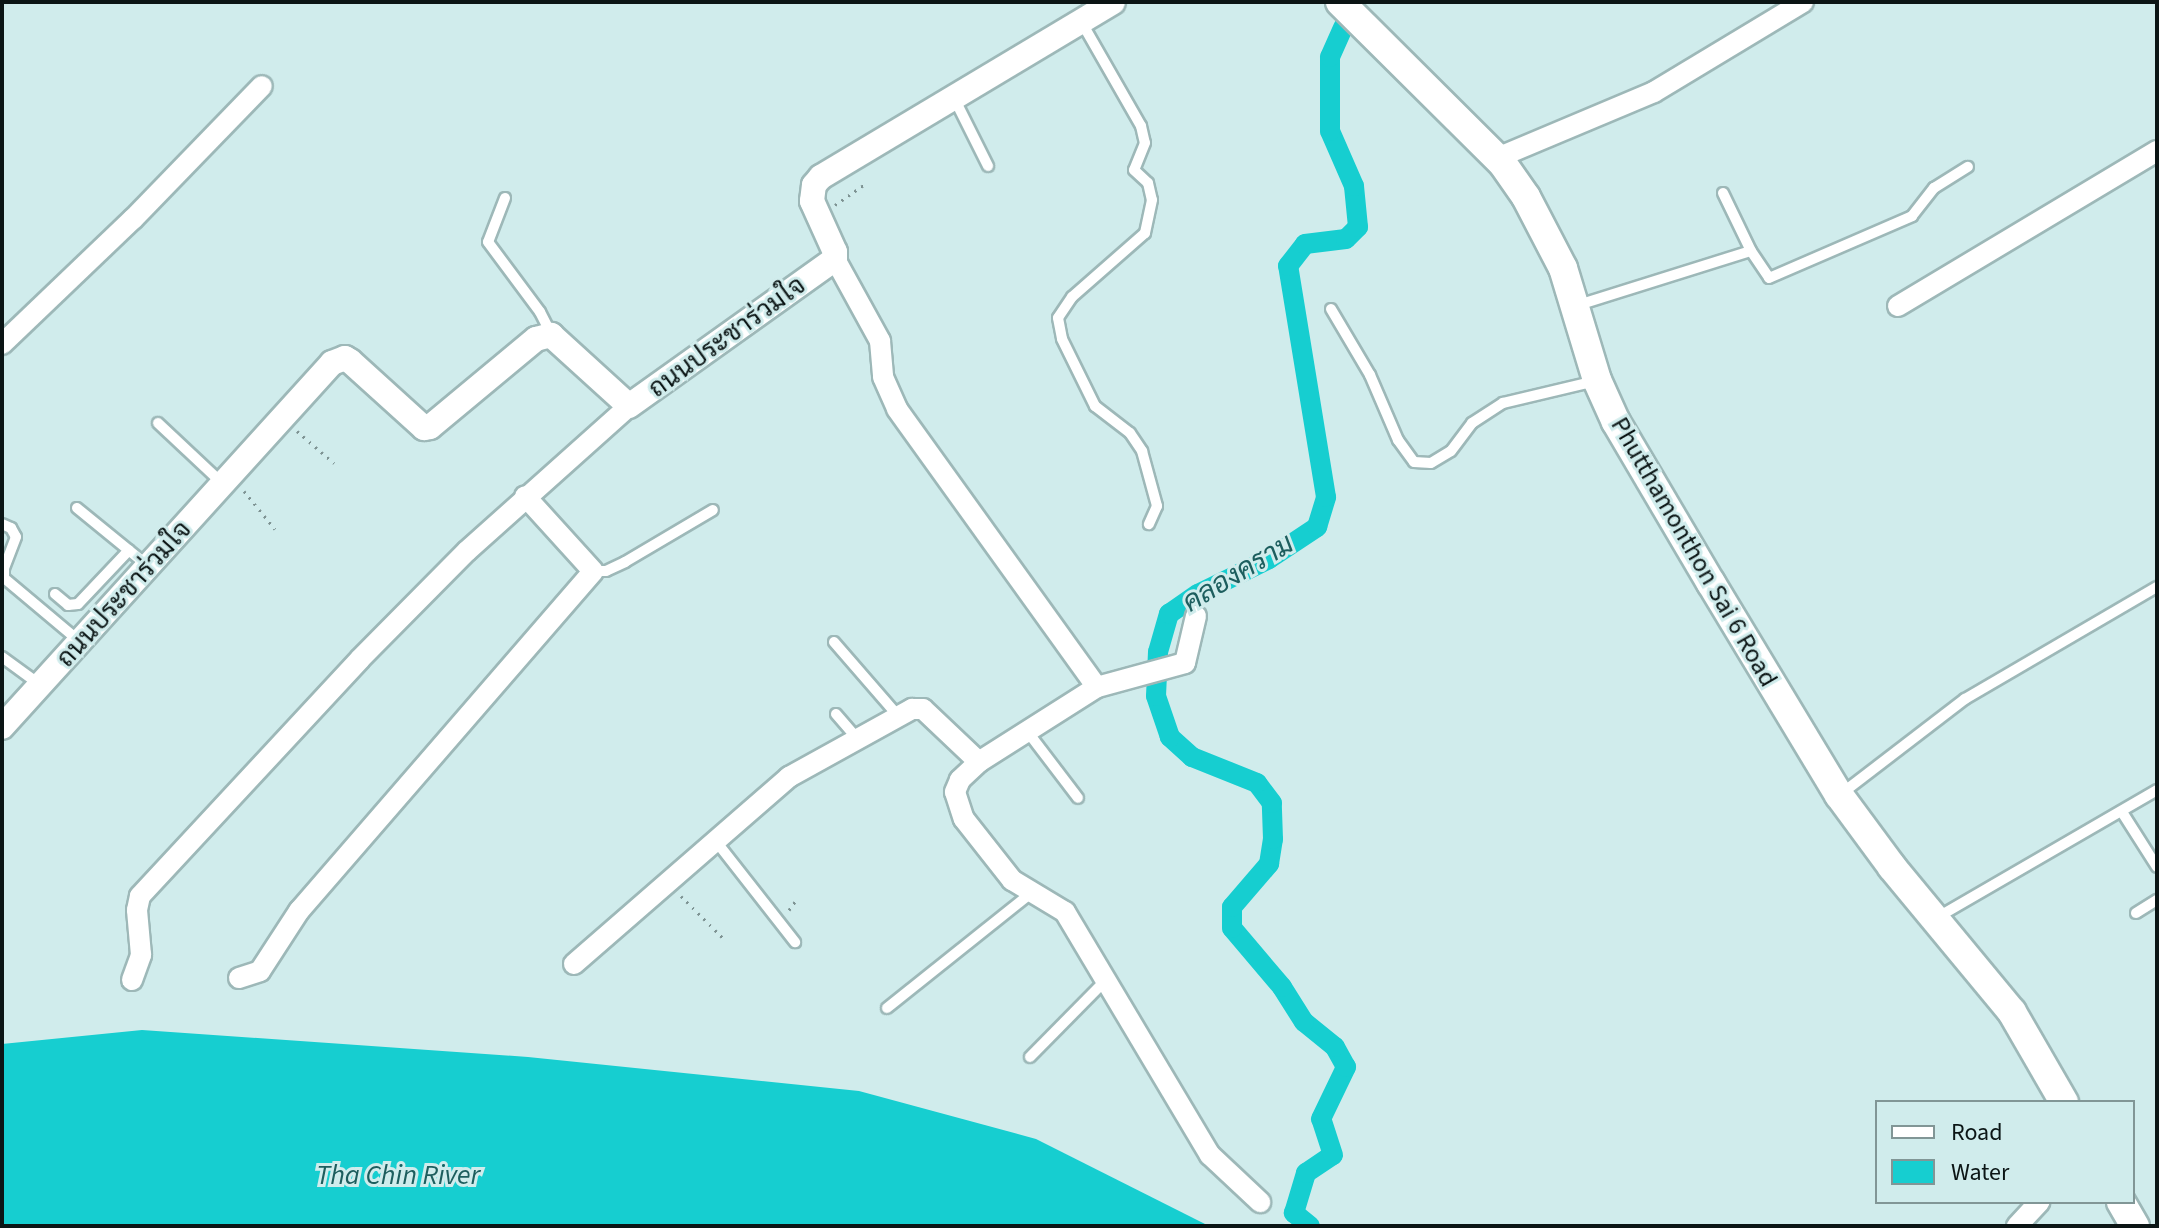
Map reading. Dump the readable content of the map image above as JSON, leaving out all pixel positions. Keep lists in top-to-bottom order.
{
  "streets": {
    "main road": ["Phutthamonthon Sai 6 Road"],
    "street": ["ถนนประชาร่วมใจ"]
  },
  "water": ["คลองคราม", "Tha Chin River"],
  "legend": ["Road", "Water"]
}
